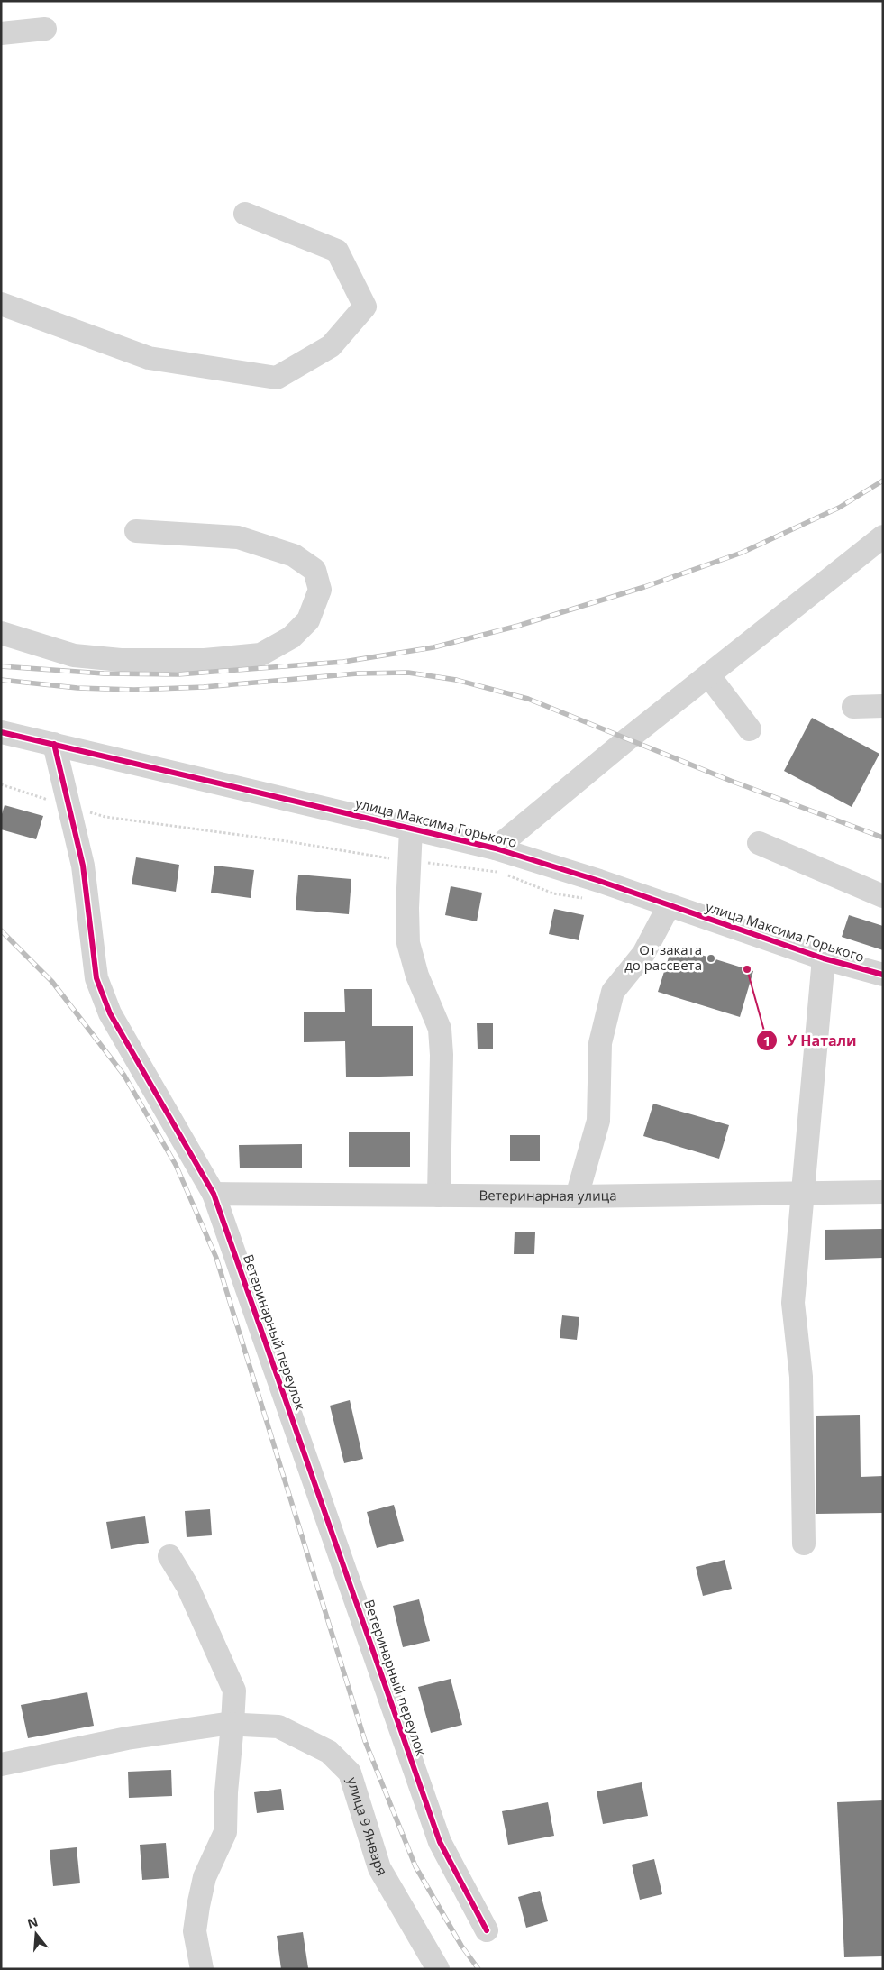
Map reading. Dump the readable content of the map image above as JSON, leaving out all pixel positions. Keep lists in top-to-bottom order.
{
  "streets": {
    "street": [
      "улица Максима Горького",
      "Ветеринарная улица",
      "Ветеринарный переулок",
      "улица 9 Января"
    ]
  },
  "crossings": [
    ["улица Максима Горького", "Ветеринарный переулок"],
    ["Ветеринарная улица", "Ветеринарный переулок"]
  ],
  "places": ["От заката до рассвета", "У Натали"],
  "north": "top"
}
